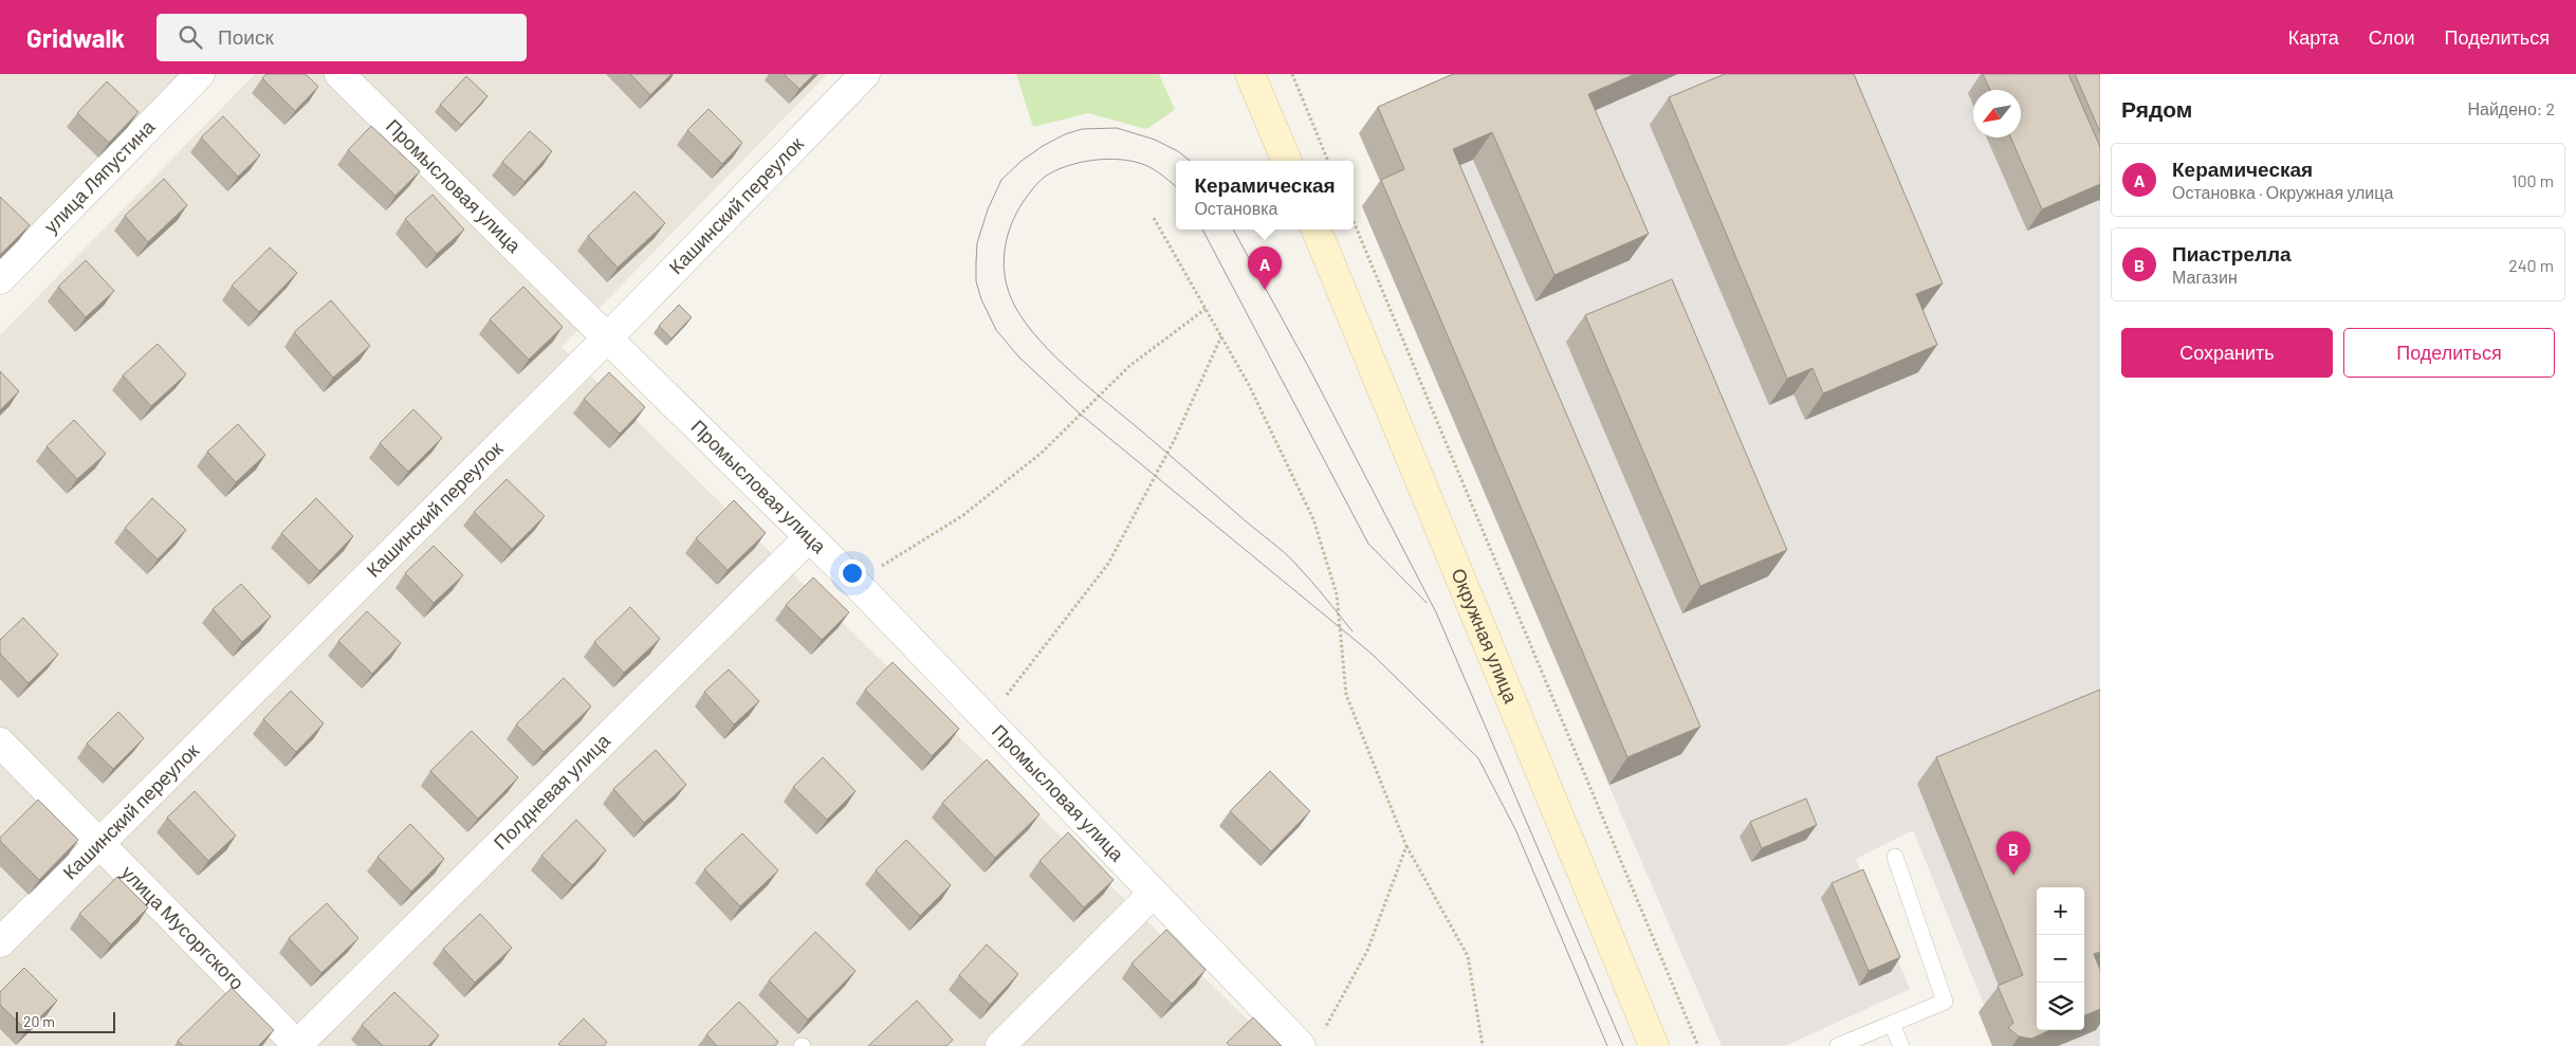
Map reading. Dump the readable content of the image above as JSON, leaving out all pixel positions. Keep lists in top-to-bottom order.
{
  "streets": {
    "main road": ["Окружная улица"],
    "street": [
      "улица Ляпустина",
      "Промысловая улица",
      "Кашинский переулок",
      "Полдневая улица",
      "улица Мусоргского"
    ]
  },
  "crossings": [
    ["Промысловая улица", "Кашинский переулок"],
    ["Промысловая улица", "Полдневая улица"],
    ["Кашинский переулок", "улица Мусоргского"],
    ["Полдневая улица", "улица Мусоргского"]
  ],
  "scale_bar": "20 m",
  "north": "bottom left",
  "page": {
    "header": "Gridwalk",
    "search": "Поиск",
    "nav": ["Карта", "Слои", "Поделиться"],
    "heading": ["Рядом", "Найдено: 2"],
    "list": [
      {
        "mark": "A",
        "name": "Керамическая",
        "note": "Остановка · Окружная улица",
        "value": "100 m"
      },
      {
        "mark": "B",
        "name": "Пиастрелла",
        "note": "Магазин",
        "value": "240 m"
      }
    ],
    "popup": ["Керамическая", "Остановка"],
    "pins": ["A", "B"],
    "buttons": ["Сохранить", "Поделиться"],
    "map_buttons": ["+", "−"],
    "scale": "20 m"
  }
}
